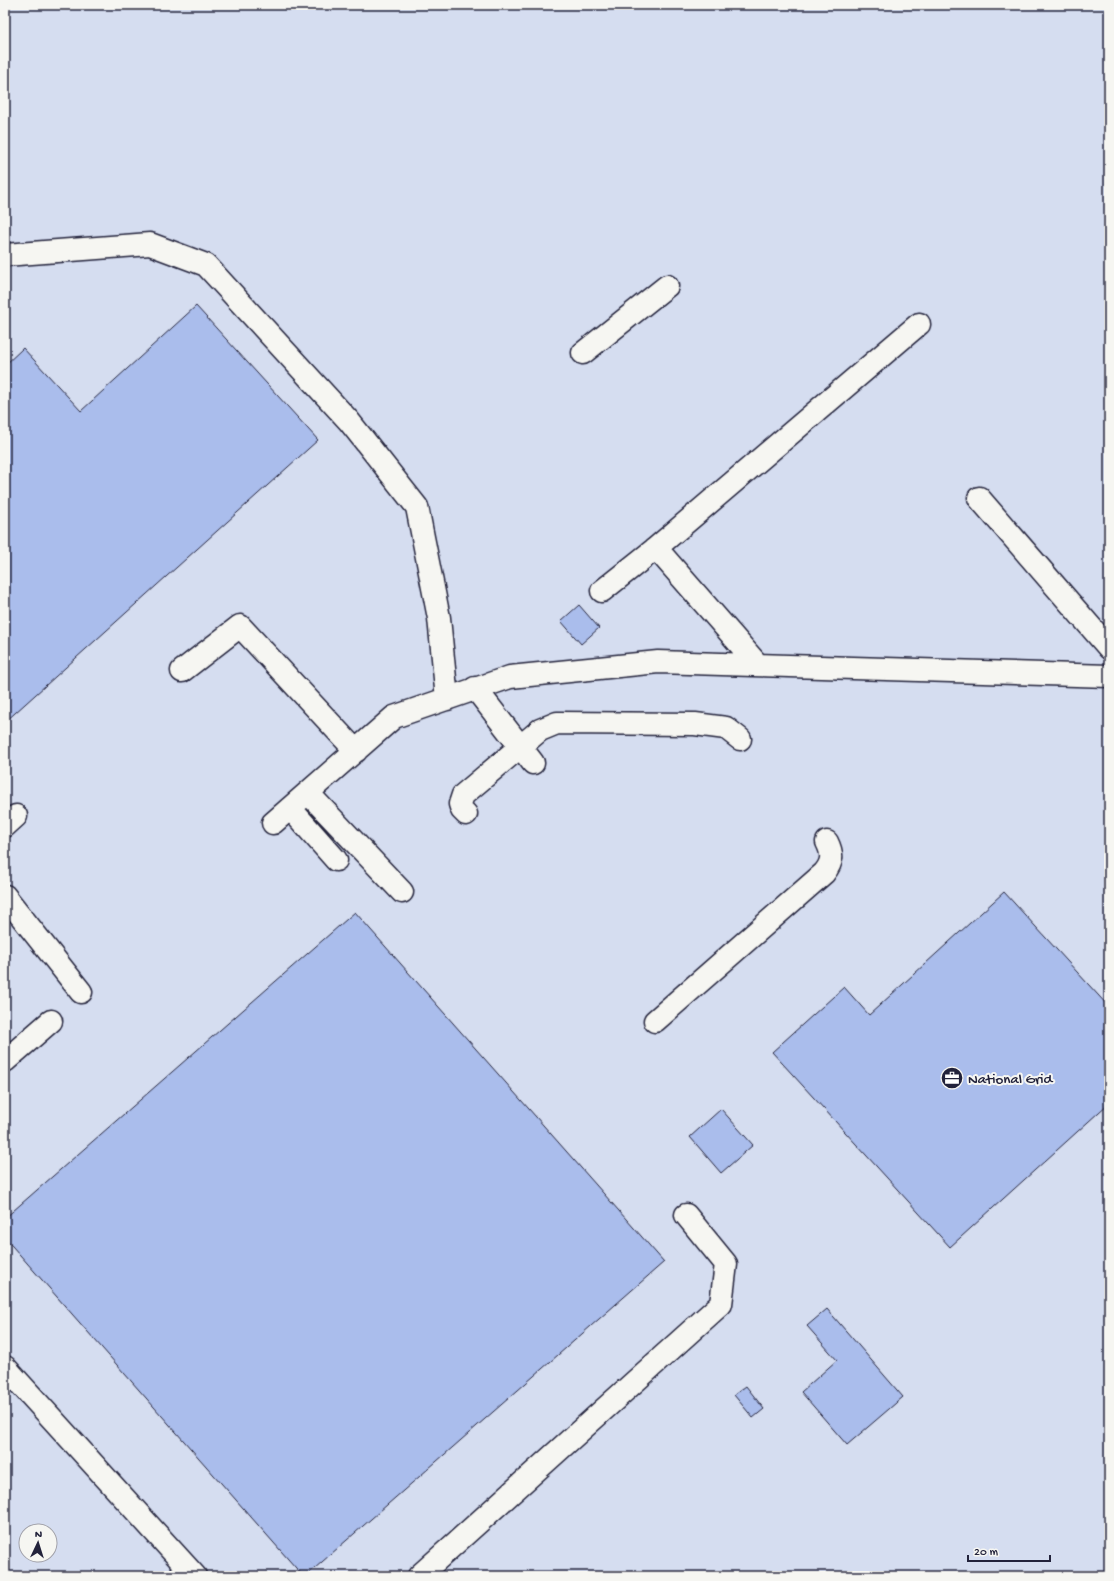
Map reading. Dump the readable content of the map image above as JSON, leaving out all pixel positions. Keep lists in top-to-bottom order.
{
  "places": {
    "office": ["National Grid"]
  },
  "scale_bar": "20 m",
  "north": "top"
}
